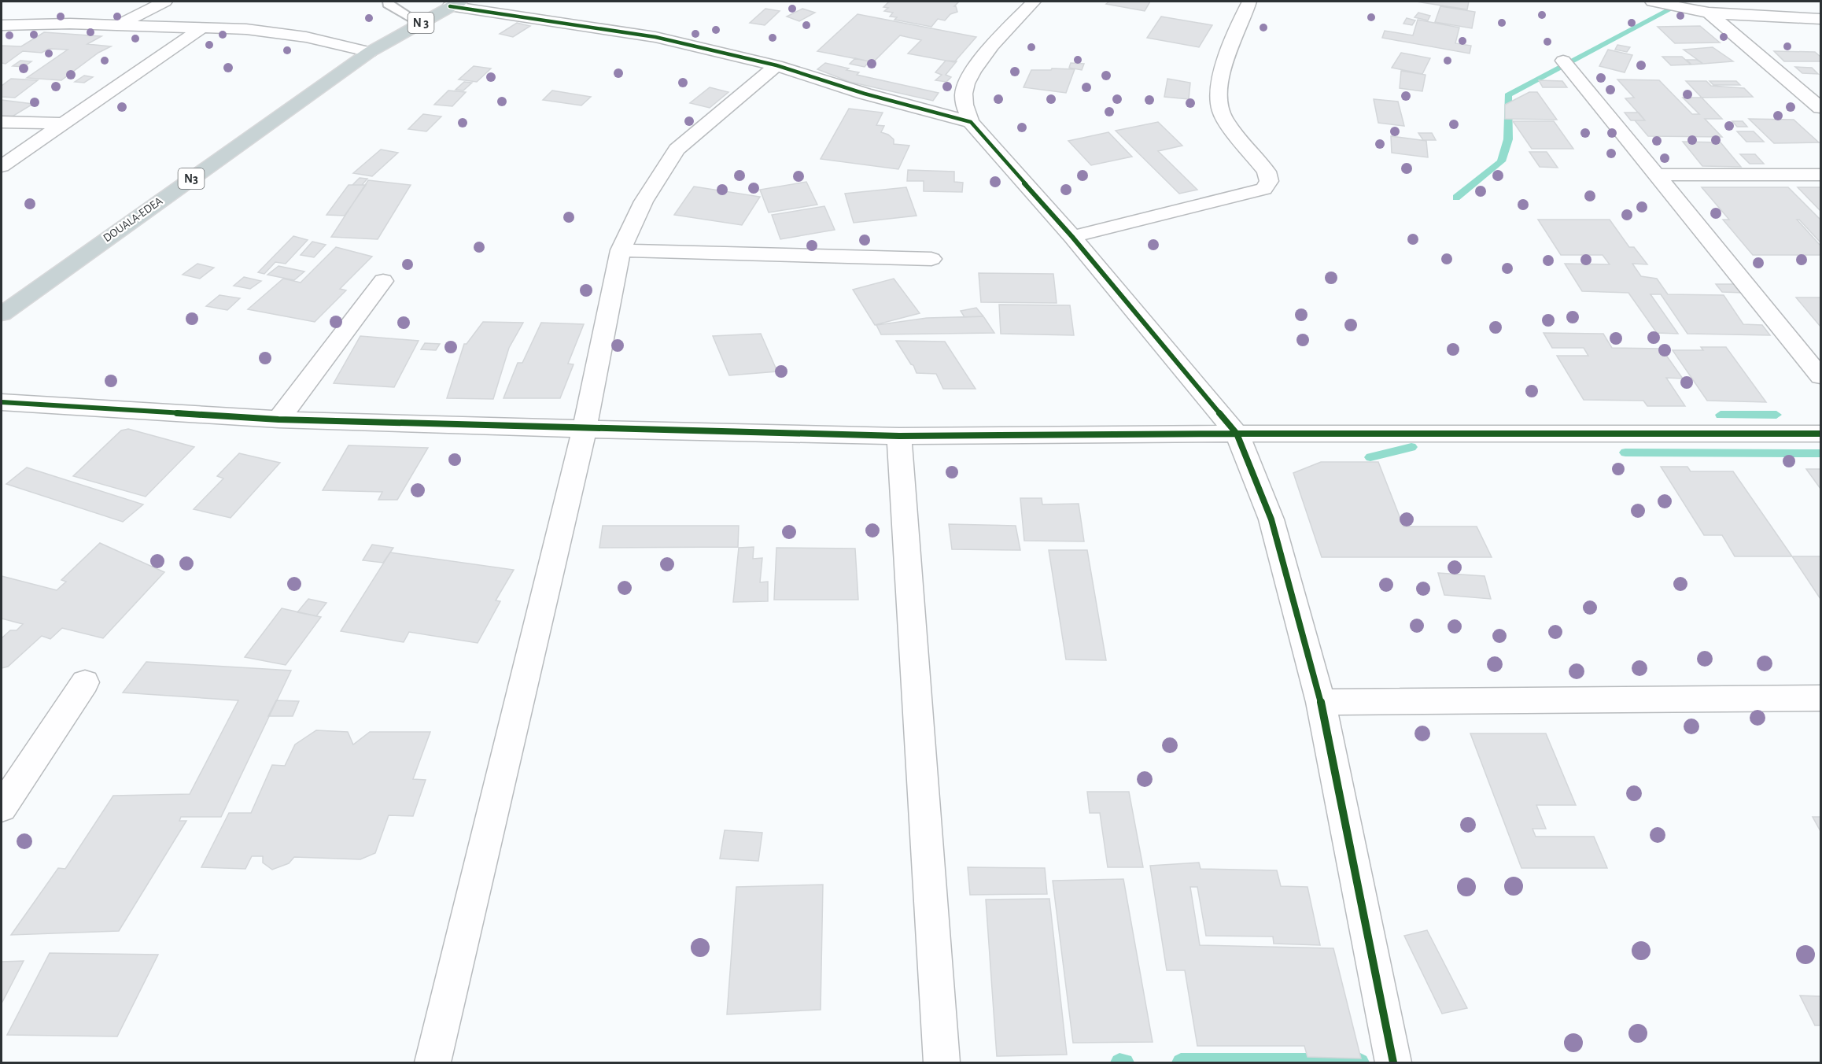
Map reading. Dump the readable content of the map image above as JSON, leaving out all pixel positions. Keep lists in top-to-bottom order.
{
  "streets": {
    "highway": ["N 3", "N3", "DOUALA-EDEA"]
  },
  "crossings": [
    ["N 3", "DOUALA-EDEA"]
  ]
}
